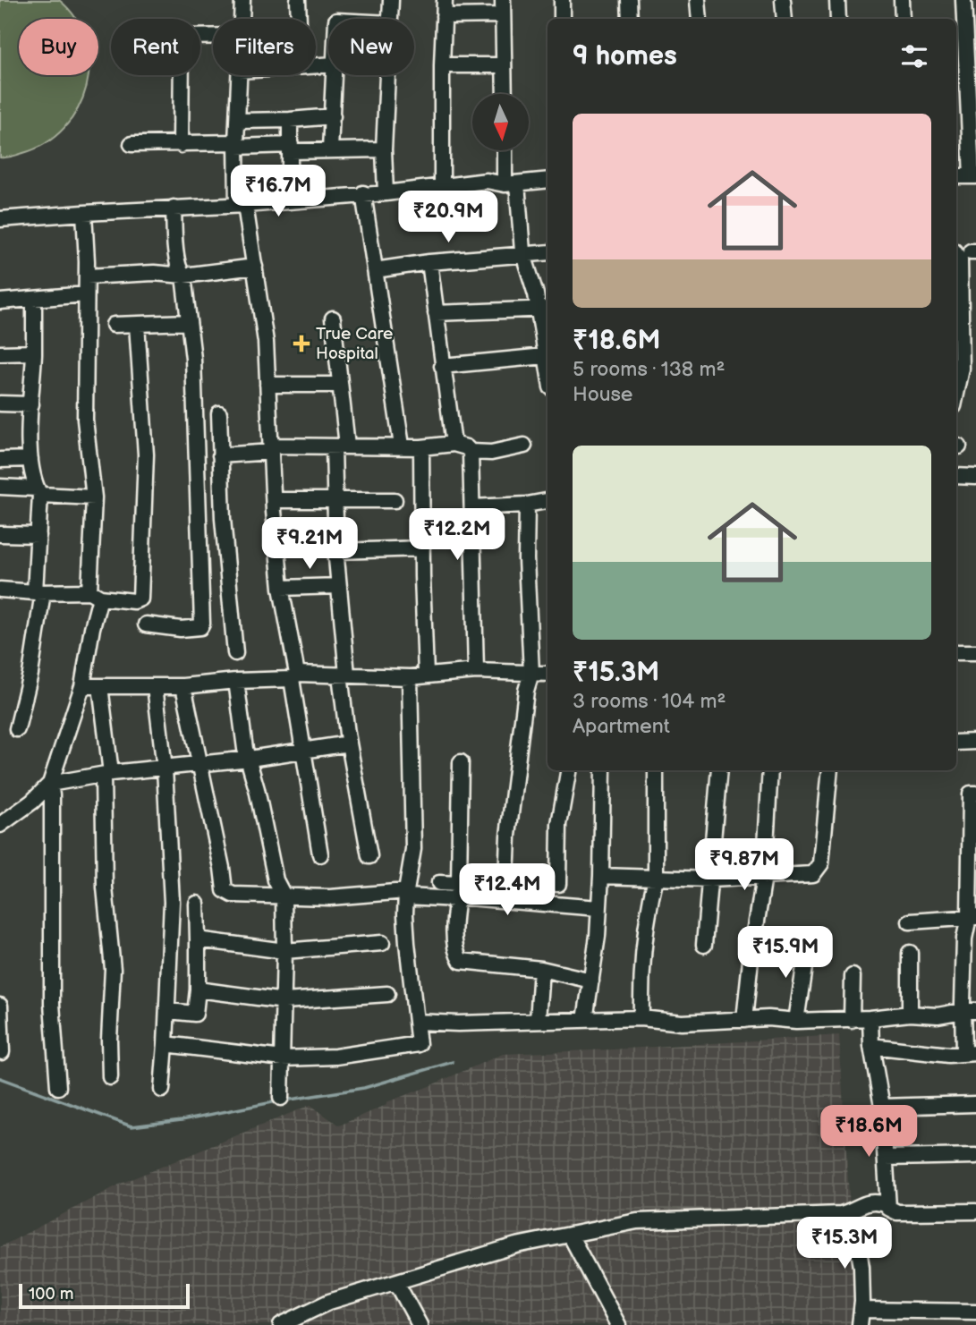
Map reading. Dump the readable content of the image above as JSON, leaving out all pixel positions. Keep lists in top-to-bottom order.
{
  "places": {
    "health": ["True Care Hospital"]
  },
  "scale_bar": "100 m",
  "north": "bottom",
  "page": {
    "chip": [
      "Buy",
      "Rent",
      "Filters",
      "New"
    ],
    "heading": "9 homes",
    "list": [
      {
        "name": "₹18.6M",
        "note": "5 rooms · 138 m² · House"
      },
      {
        "name": "₹15.3M",
        "note": "3 rooms · 104 m² · Apartment"
      }
    ],
    "price": [
      "₹16.7M",
      "₹20.9M",
      "₹12.2M",
      "₹9.21M",
      "₹9.87M",
      "₹12.4M",
      "₹15.9M",
      "₹18.6M",
      "₹15.3M"
    ],
    "scale": "100 m"
  }
}
